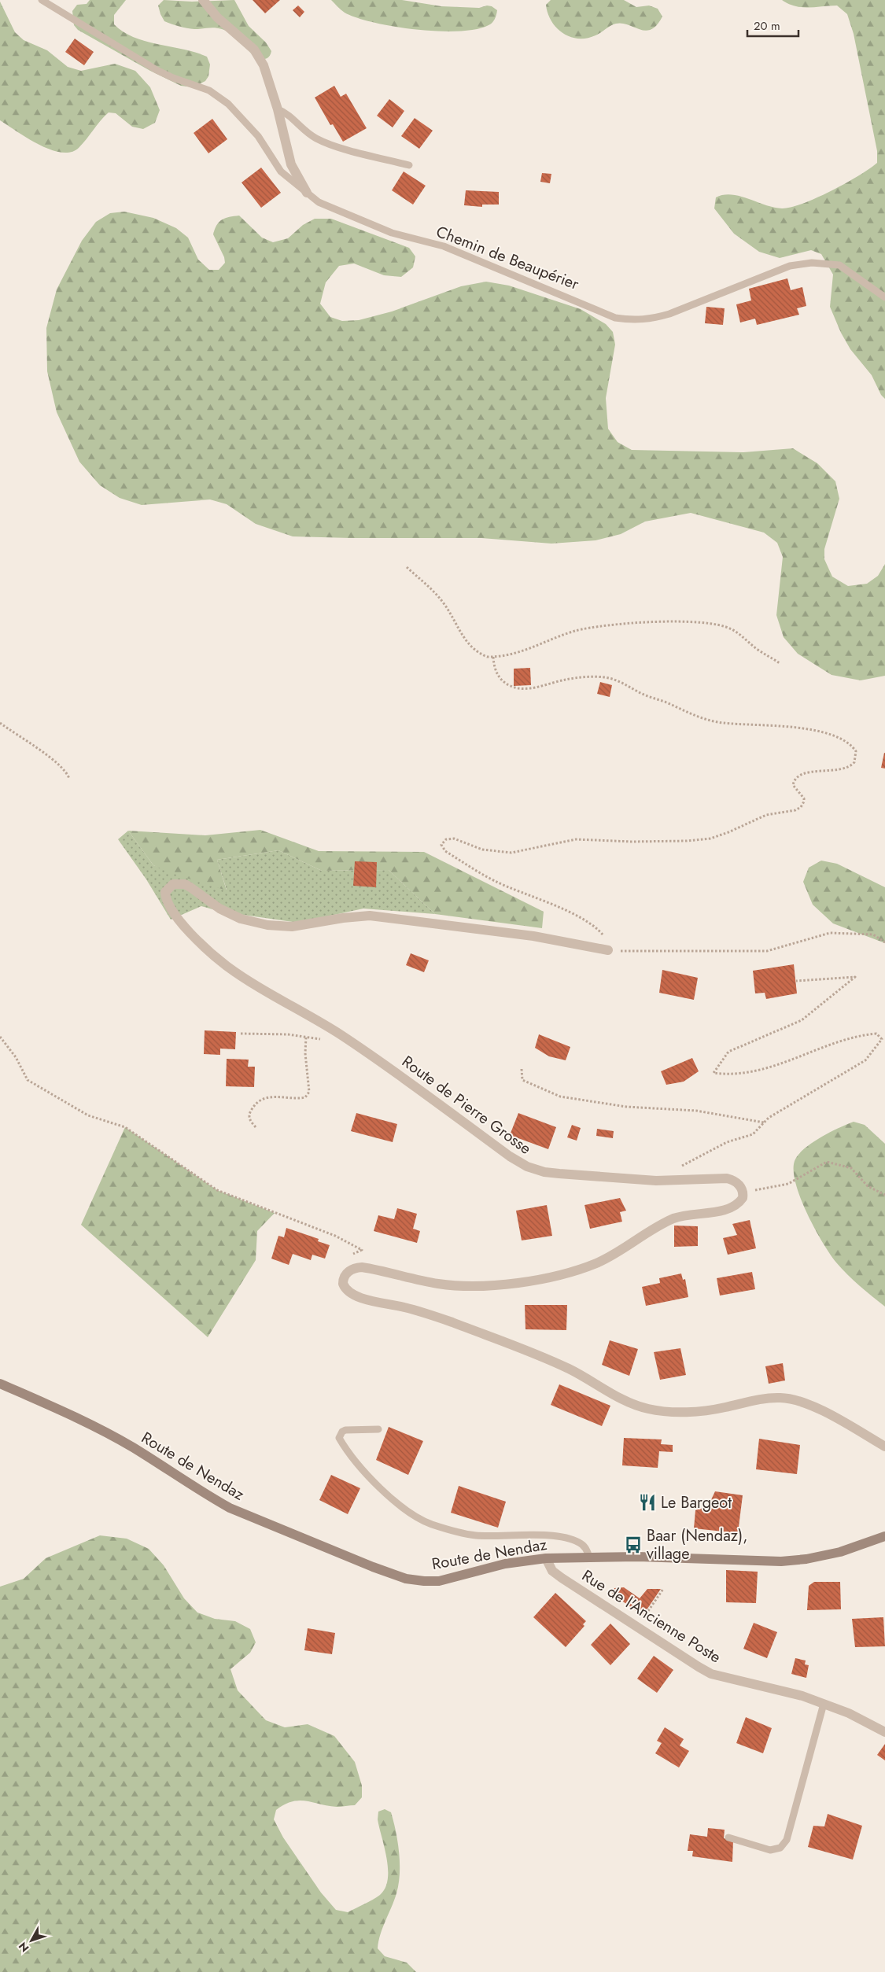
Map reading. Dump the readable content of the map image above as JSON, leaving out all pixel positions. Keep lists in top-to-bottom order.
{
  "streets": {
    "main road": ["Route de Nendaz"],
    "street": ["Chemin de Beaupérier", "Route de Pierre Grosse", "Rue de l'Ancienne Poste"]
  },
  "crossings": [
    ["Route de Nendaz", "Rue de l'Ancienne Poste"]
  ],
  "places": {
    "restaurant": ["Le Bargeot"],
    "bus stop": ["Baar (Nendaz), village"]
  },
  "scale_bar": "20 m",
  "north": "bottom left"
}
